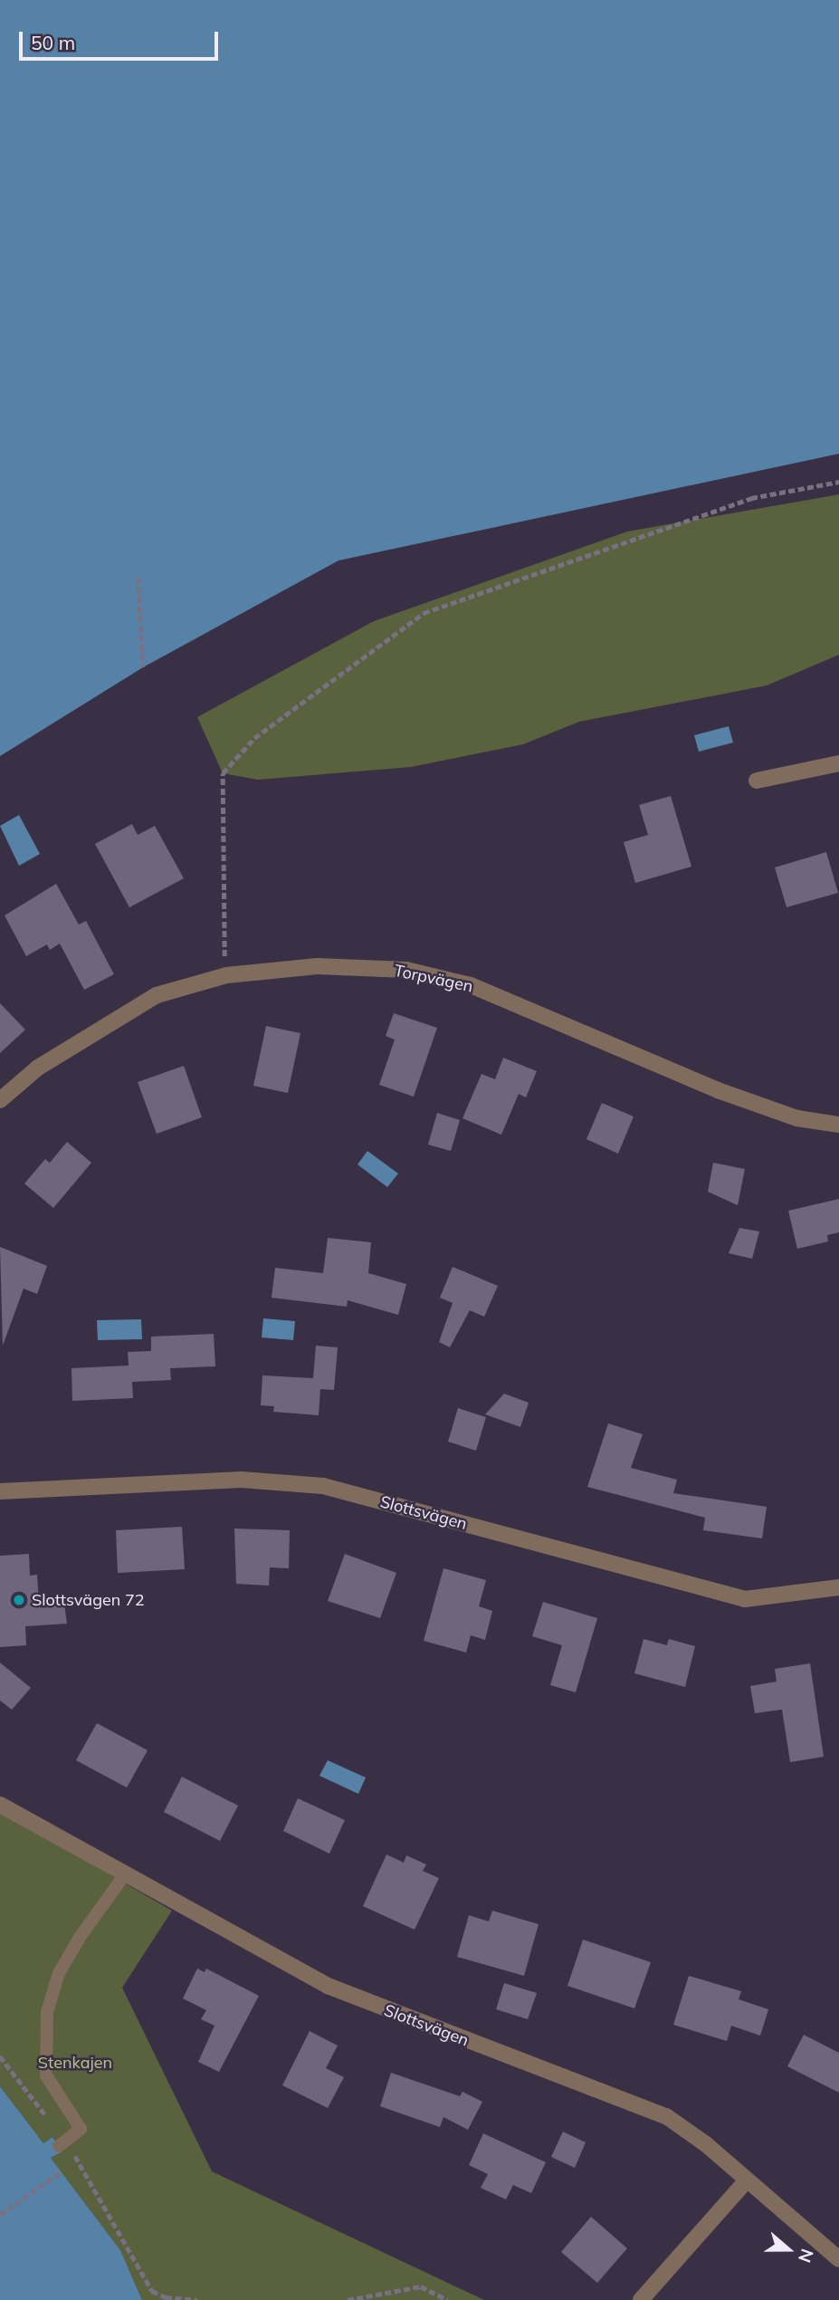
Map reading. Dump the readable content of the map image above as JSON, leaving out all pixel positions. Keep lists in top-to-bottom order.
{
  "streets": {
    "street": ["Torpvägen", "Slottsvägen"]
  },
  "parks": ["Stenkajen"],
  "places": ["Slottsvägen 72"],
  "scale_bar": "50 m",
  "north": "right"
}
